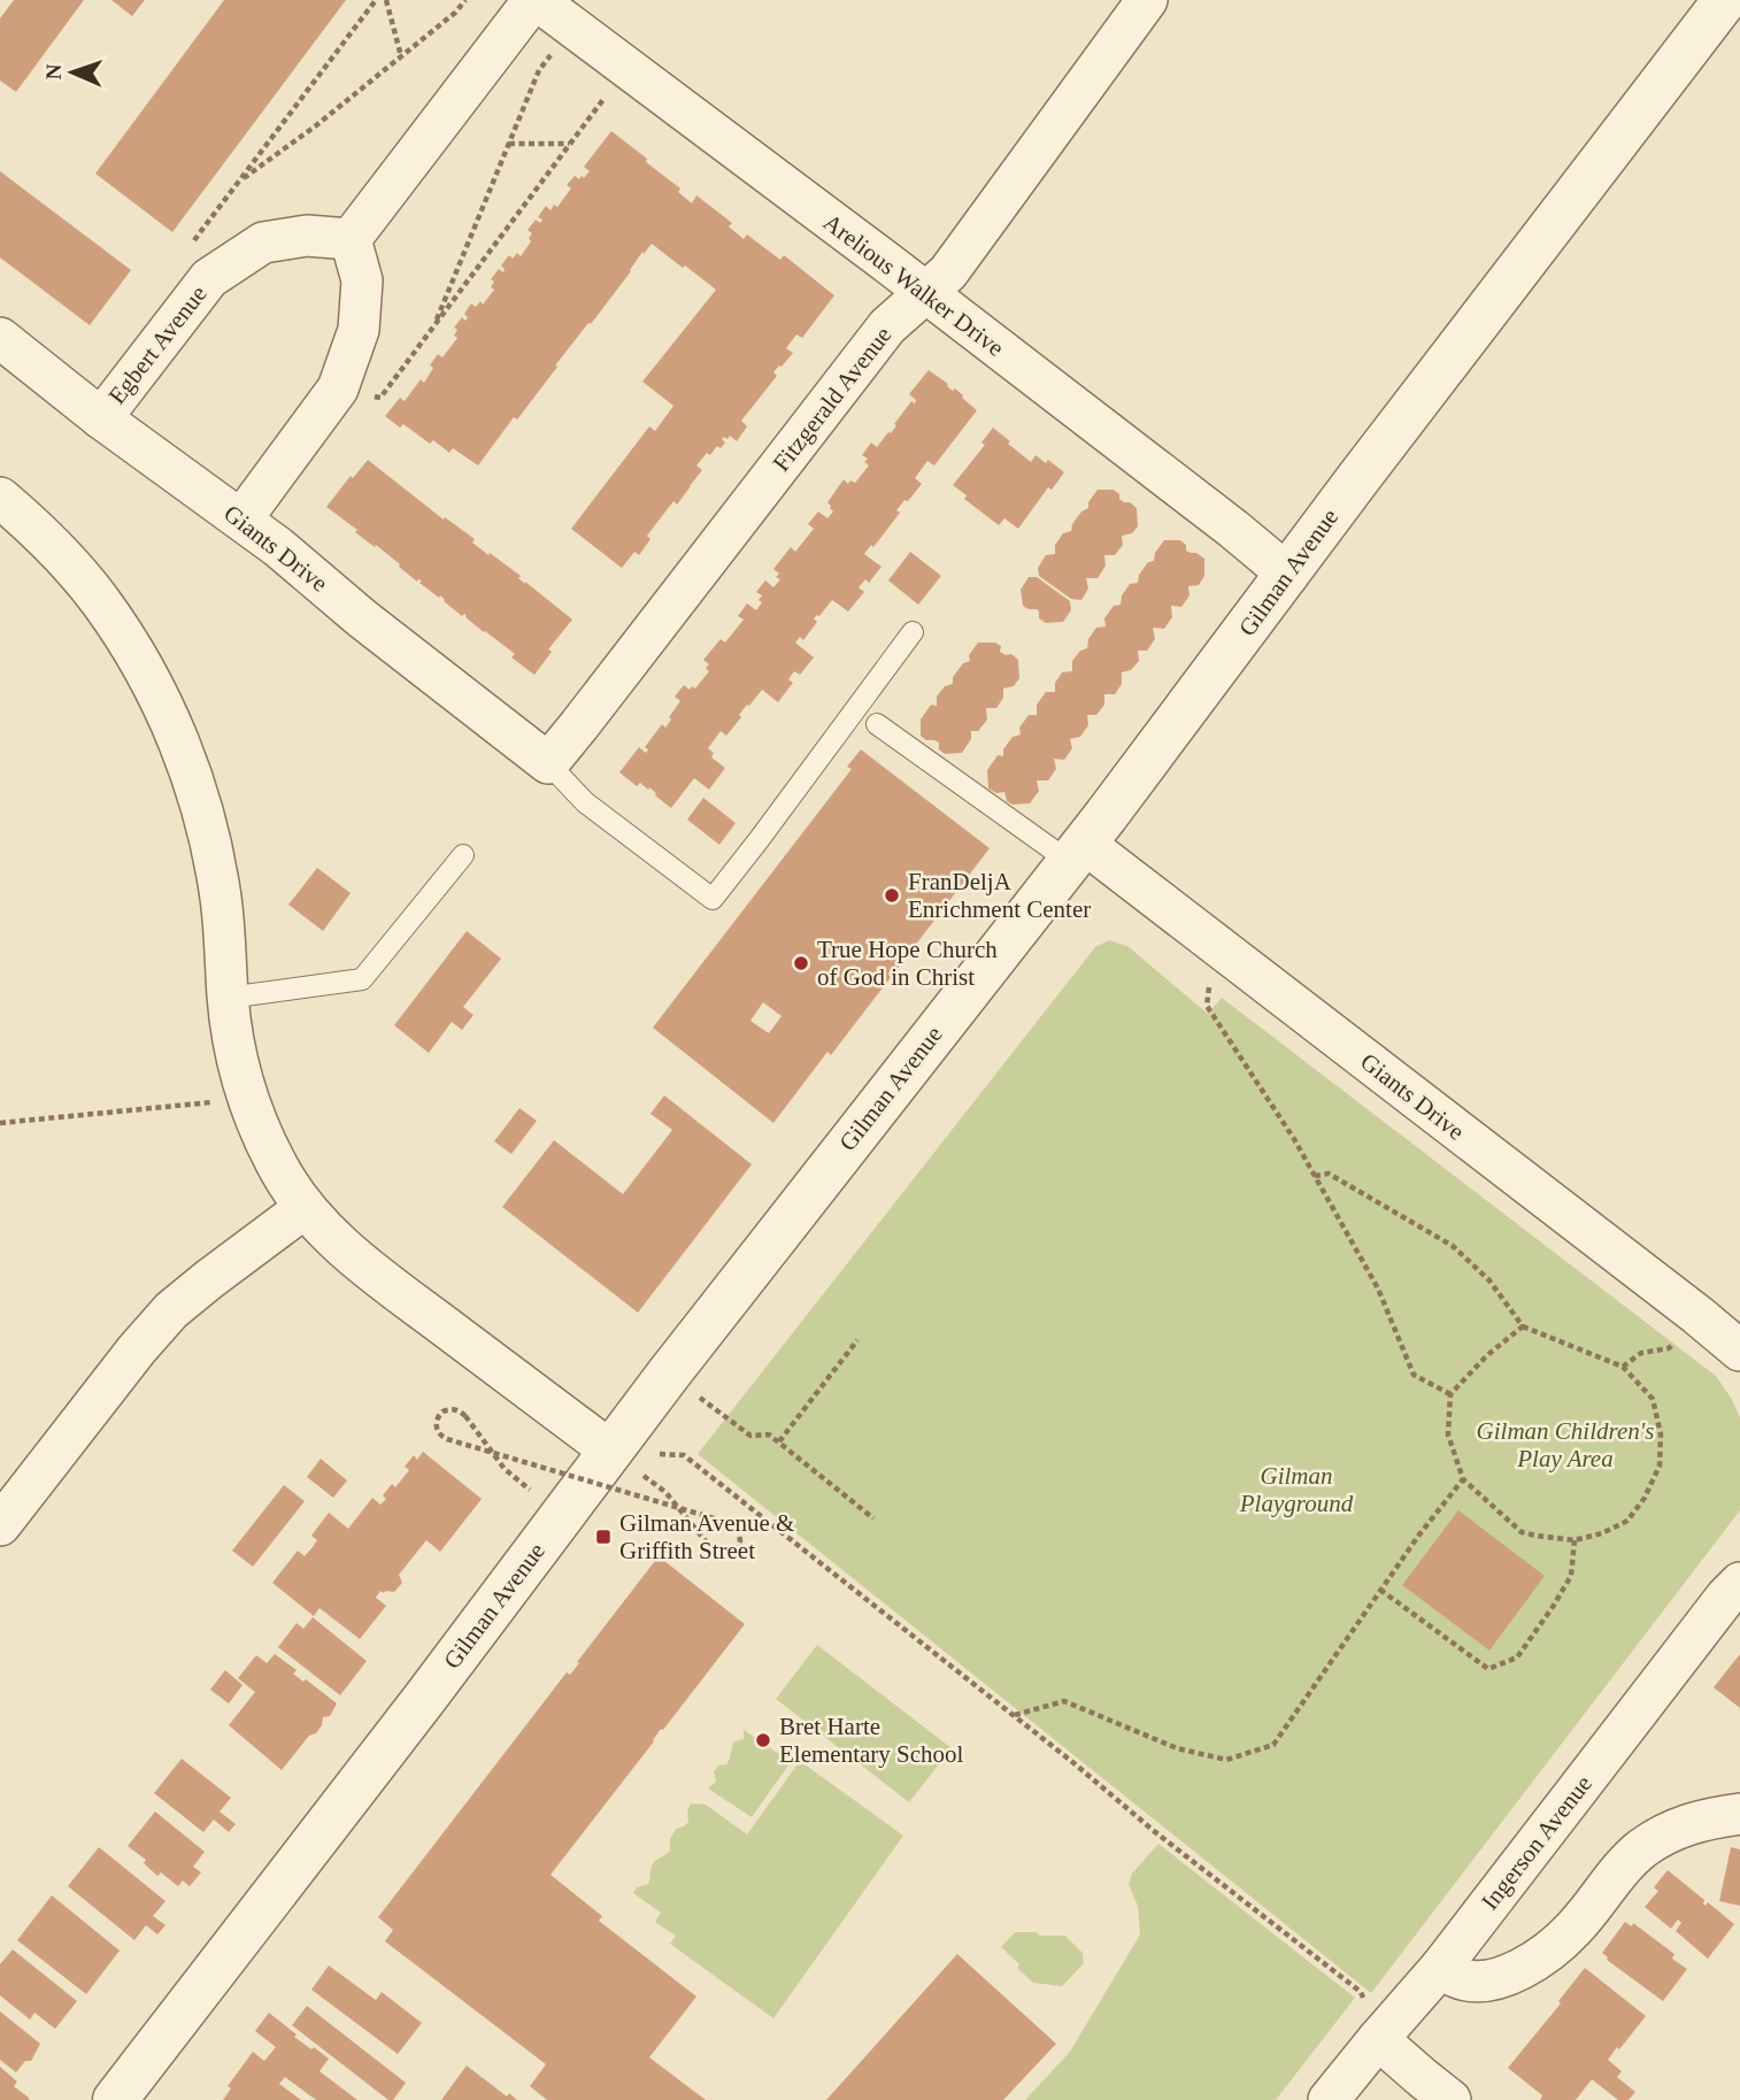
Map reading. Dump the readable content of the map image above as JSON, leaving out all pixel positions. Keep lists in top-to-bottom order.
{
  "streets": {
    "street": [
      "Arelious Walker Drive",
      "Egbert Avenue",
      "Fitzgerald Avenue",
      "Giants Drive",
      "Gilman Avenue",
      "Ingerson Avenue"
    ]
  },
  "crossings": [
    ["Arelious Walker Drive", "Fitzgerald Avenue"],
    ["Arelious Walker Drive", "Gilman Avenue"],
    ["Egbert Avenue", "Giants Drive"],
    ["Fitzgerald Avenue", "Giants Drive"],
    ["Giants Drive", "Gilman Avenue"]
  ],
  "parks": ["Gilman Children's Play Area", "Gilman Playground"],
  "places": {
    "other": ["FranDeljA Enrichment Center", "True Hope Church of God in Christ", "Bret Harte Elementary School"],
    "transit": ["Gilman Avenue & Griffith Street"]
  },
  "north": "left"
}
